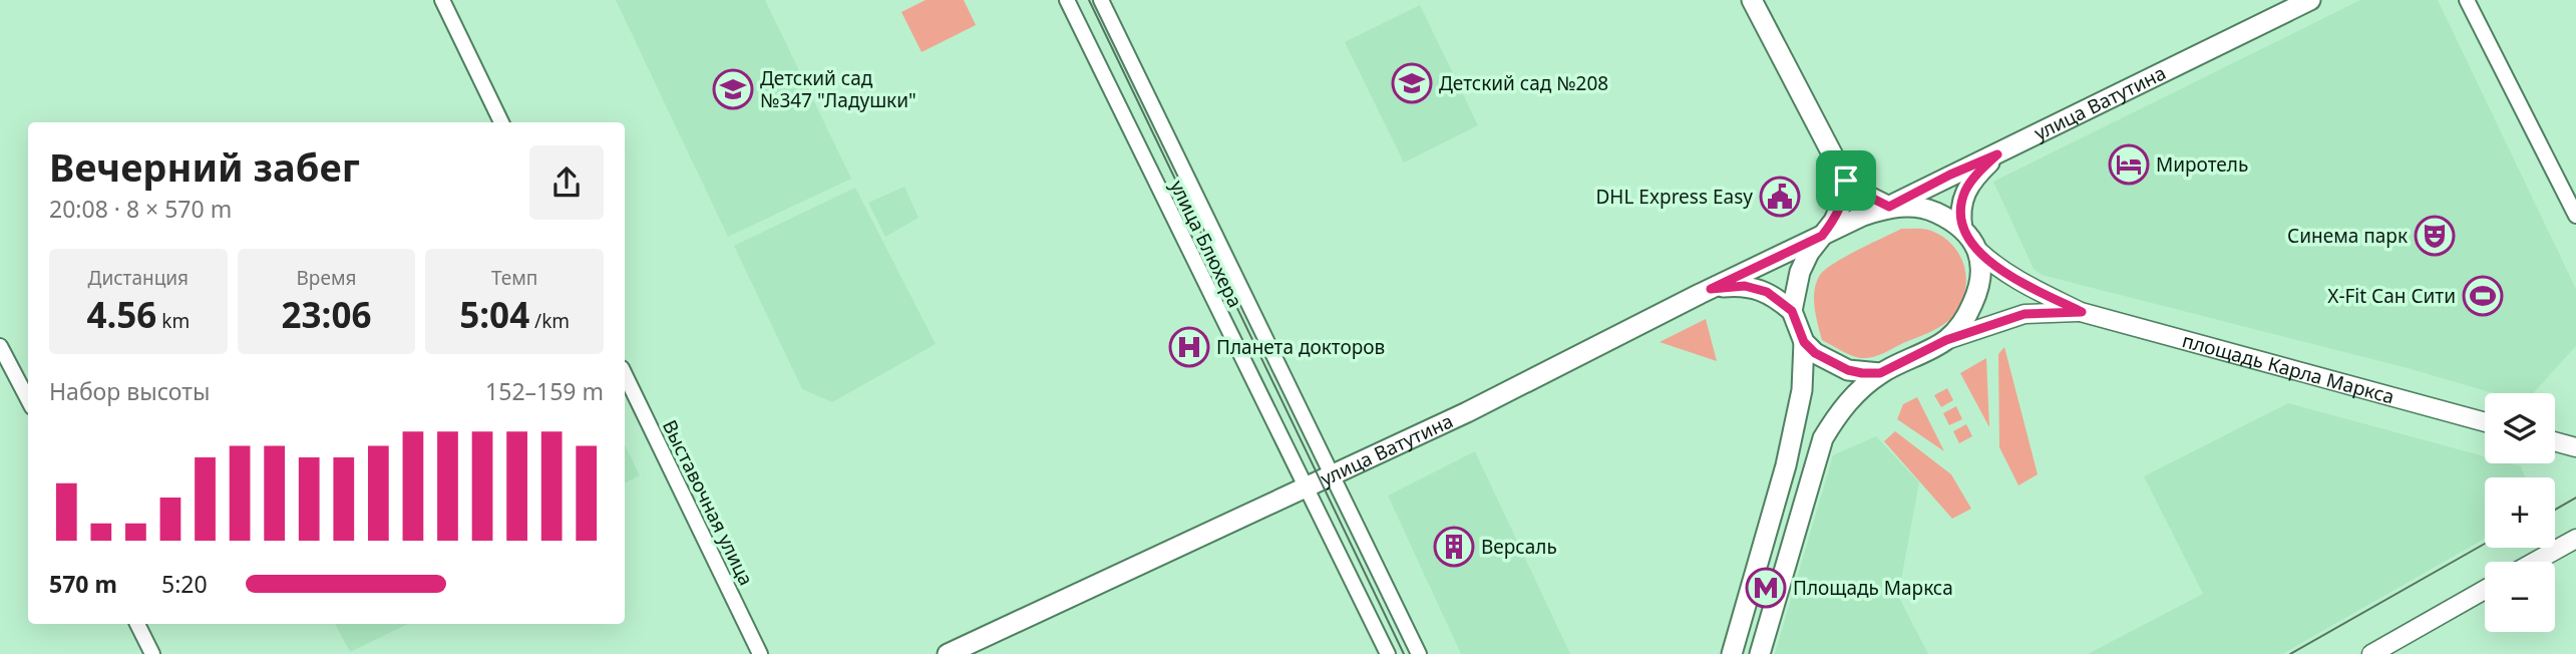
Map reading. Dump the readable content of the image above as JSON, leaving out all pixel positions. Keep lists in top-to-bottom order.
{
  "streets": {
    "main road": ["улица Ватутина", "площадь Карла Маркса"],
    "street": ["улица Блюхера", "Выставочная улица"]
  },
  "crossings": [
    ["улица Ватутина", "улица Блюхера"],
    ["улица Ватутина", "площадь Карла Маркса"]
  ],
  "places": {
    "school or university": ["Детский сад №208", "Детский сад №347 \"Ладушки\""],
    "hotel": ["Миротель"],
    "public building": ["DHL Express Easy"],
    "theatre": ["Синема парк"],
    "sports": ["X-Fit Сан Сити"],
    "hospital": ["Планета докторов"],
    "building": ["Версаль"],
    "metro station": ["Площадь Маркса"]
  },
  "page": {
    "heading": ["Вечерний забег", "20:08 · 8 × 570 m"],
    "stats": [
      ["Дистанция", "4.56 km"],
      ["Время", "23:06"],
      ["Темп", "5:04 /km"]
    ],
    "chart": ["Набор высоты", "152–159 m"],
    "map_buttons": ["+", "−"],
    "list": [
      {
        "name": "570 m",
        "note": "5:20"
      }
    ]
  }
}
